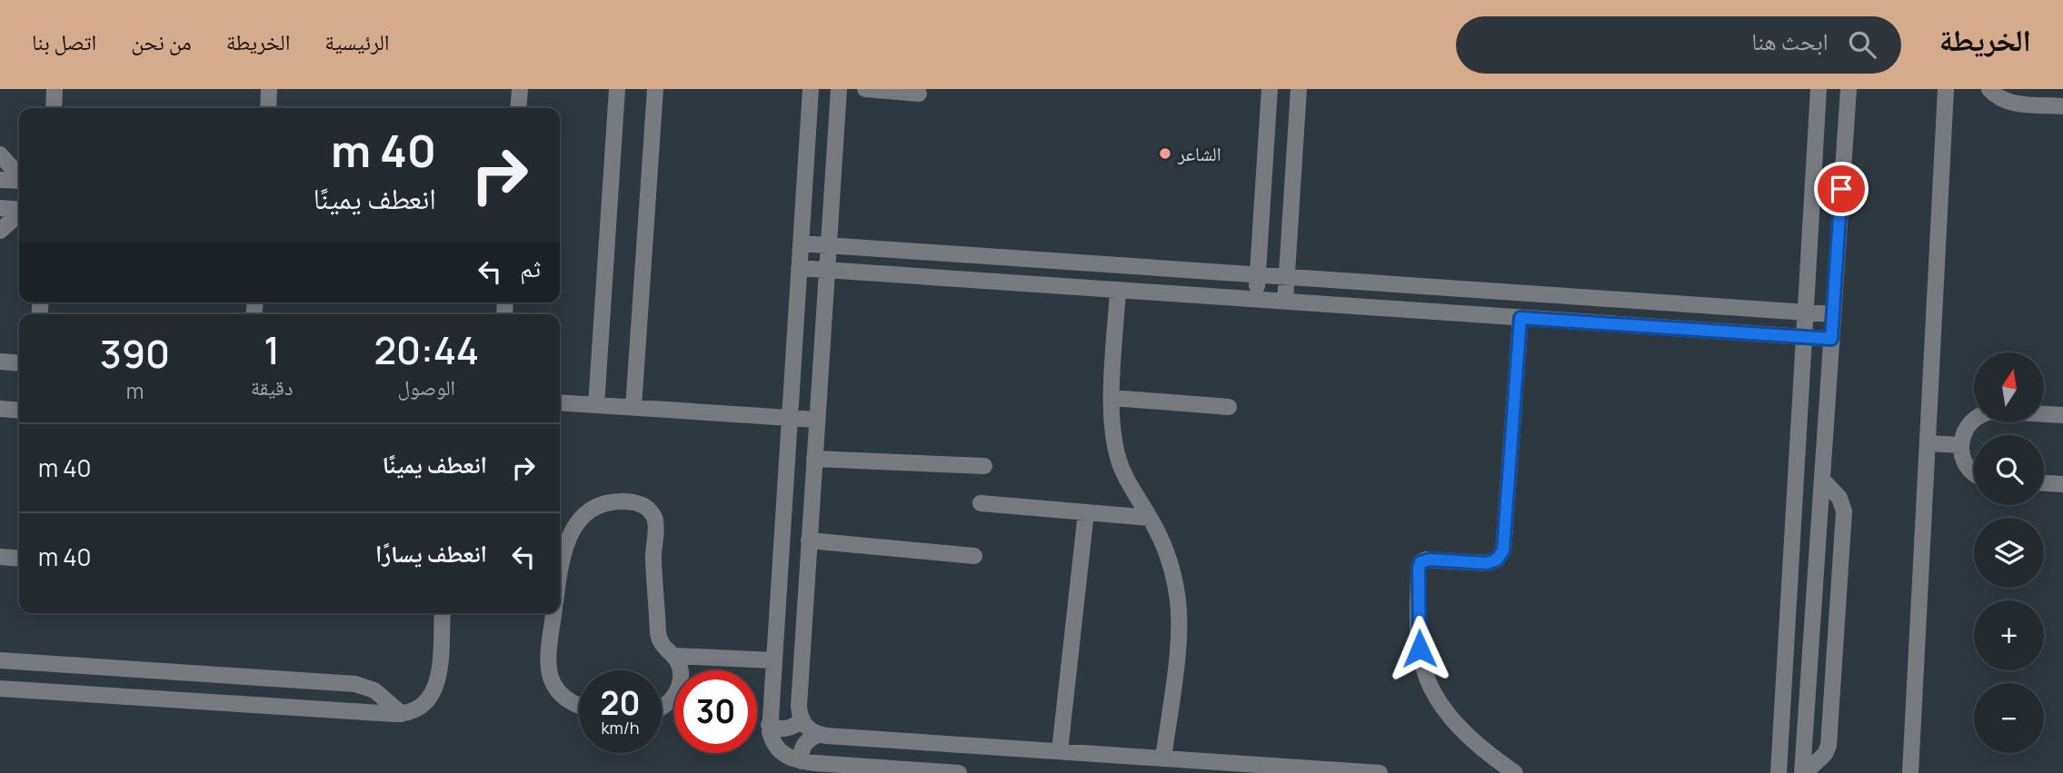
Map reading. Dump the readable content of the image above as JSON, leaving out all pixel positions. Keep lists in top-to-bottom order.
{
  "places": ["الشاعر"],
  "north": "top",
  "page": {
    "header": "الخريطة",
    "search": "ابحث هنا",
    "nav": [
      "الرئيسية",
      "الخريطة",
      "من نحن",
      "اتصل بنا"
    ],
    "turn": ["40 m", "انعطف يمينًا"],
    "then": "ثم",
    "eta": [
      "20:44",
      "الوصول",
      "1",
      "دقيقة",
      "390",
      "m"
    ],
    "map_buttons": ["+", "−"],
    "list": [
      {
        "name": "انعطف يمينًا",
        "value": "40 m"
      },
      {
        "name": "انعطف يسارًا",
        "value": "40 m"
      }
    ],
    "speed": "20 km/h",
    "limit": "30"
  }
}
